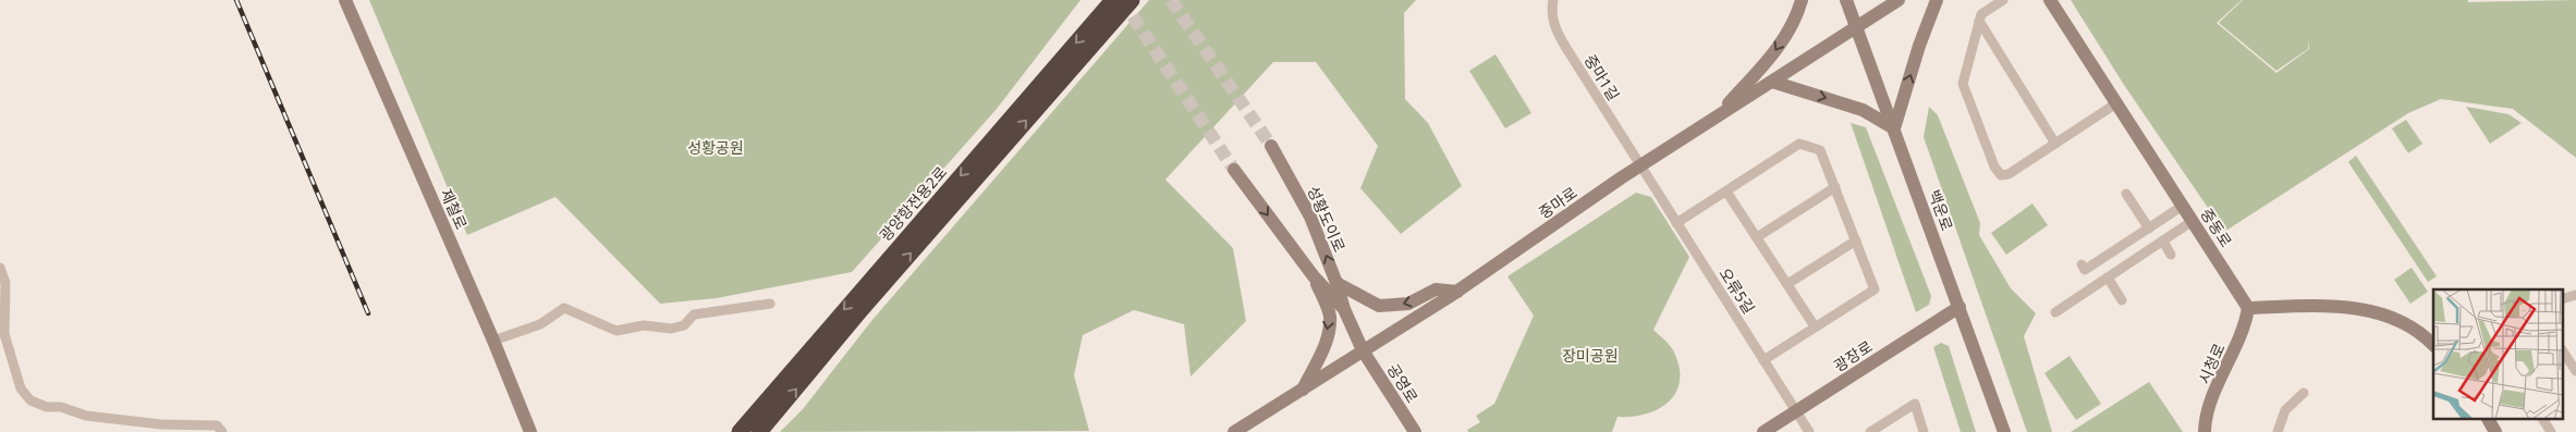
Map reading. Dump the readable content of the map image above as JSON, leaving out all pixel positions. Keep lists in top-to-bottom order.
{
  "streets": {
    "highway": ["광양항전용2로"],
    "main road": [
      "중마로",
      "제철로",
      "백운로",
      "성황도이로",
      "중동로",
      "광장로",
      "시청로",
      "공영로"
    ],
    "street": ["중마1길", "오류5길"]
  },
  "crossings": [
    ["중마1길", "중마로"],
    ["중마1길", "오류5길"],
    ["중마로", "백운로"],
    ["중마로", "성황도이로"],
    ["중마로", "오류5길"],
    ["중마로", "공영로"],
    ["백운로", "광장로"],
    ["성황도이로", "공영로"],
    ["중동로", "시청로"],
    ["오류5길", "광장로"]
  ],
  "parks": ["성황공원", "장미공원"]
}
